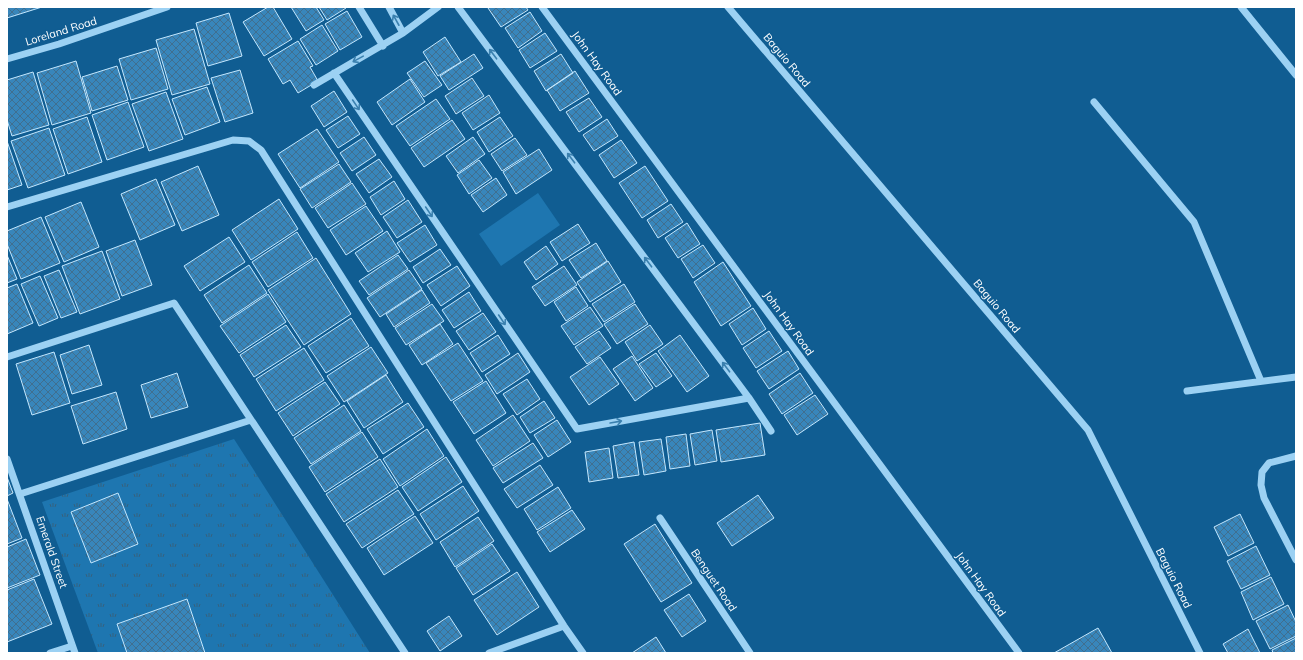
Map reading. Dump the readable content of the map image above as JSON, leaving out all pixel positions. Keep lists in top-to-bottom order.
{
  "streets": {
    "street": [
      "Loreland Road",
      "Baguio Road",
      "John Hay Road",
      "Emerald Street",
      "Benguet Road"
    ]
  }
}
